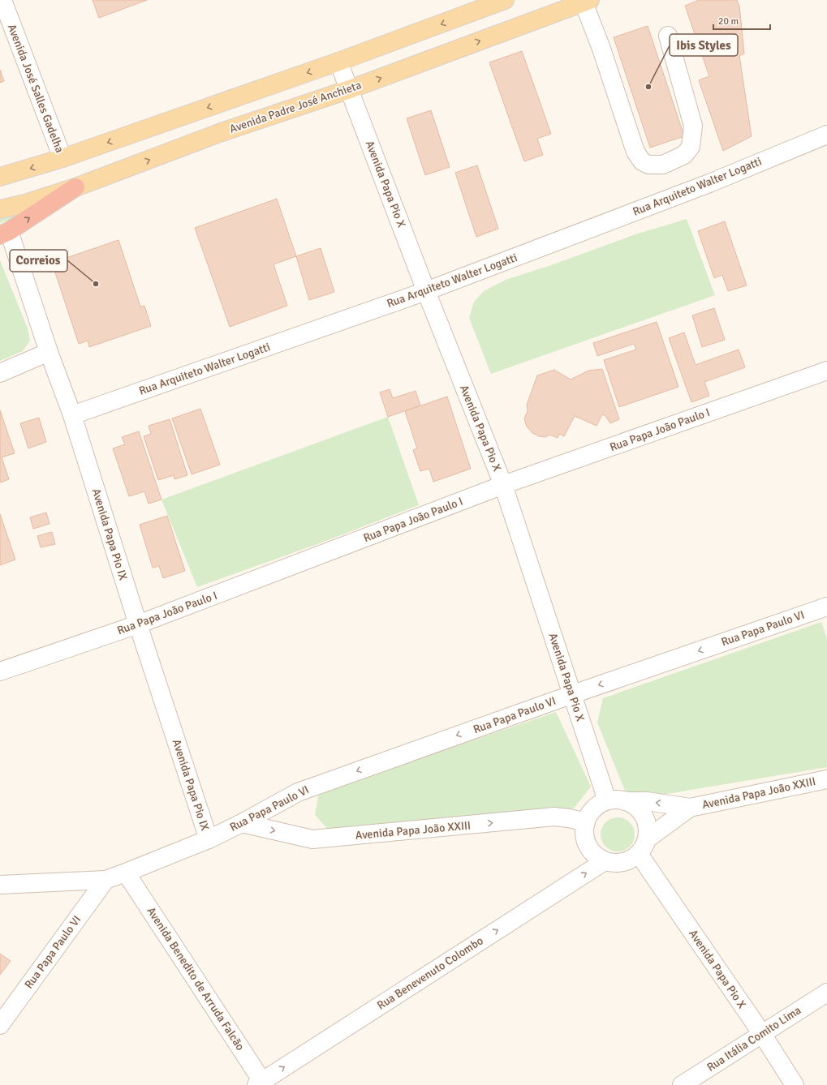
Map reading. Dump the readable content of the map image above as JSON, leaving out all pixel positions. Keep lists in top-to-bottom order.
{
  "streets": {
    "main road": ["Avenida Padre José Anchieta"],
    "street": [
      "Avenida José Salles Gadelha",
      "Avenida Papa Pio X",
      "Rua Arquiteto Walter Logatti",
      "Rua Papa João Paulo I",
      "Avenida Papa Pio IX",
      "Rua Papa Paulo VI",
      "Avenida Papa João XXIII",
      "Rua Benevenuto Colombo",
      "Avenida Benedito de Arruda Falcão",
      "Rua Itália Comito Lima"
    ]
  },
  "crossings": [
    ["Avenida Padre José Anchieta", "Avenida Papa Pio X"],
    ["Avenida Papa Pio X", "Rua Arquiteto Walter Logatti"],
    ["Avenida Papa Pio X", "Rua Papa João Paulo I"],
    ["Avenida Papa Pio X", "Rua Papa Paulo VI"],
    ["Avenida Papa Pio X", "Avenida Papa João XXIII"],
    ["Avenida Papa Pio X", "Rua Benevenuto Colombo"],
    ["Avenida Papa Pio X", "Rua Itália Comito Lima"],
    ["Rua Arquiteto Walter Logatti", "Avenida Papa Pio IX"],
    ["Rua Papa João Paulo I", "Avenida Papa Pio IX"],
    ["Avenida Papa Pio IX", "Rua Papa Paulo VI"],
    ["Rua Papa Paulo VI", "Avenida Papa João XXIII"],
    ["Avenida Papa João XXIII", "Rua Benevenuto Colombo"],
    ["Rua Benevenuto Colombo", "Avenida Benedito de Arruda Falcão"]
  ],
  "one_way": ["Rua Papa Paulo VI", "Rua Benevenuto Colombo"],
  "places": ["Ibis Styles", "Correios"],
  "scale_bar": "20 m"
}
